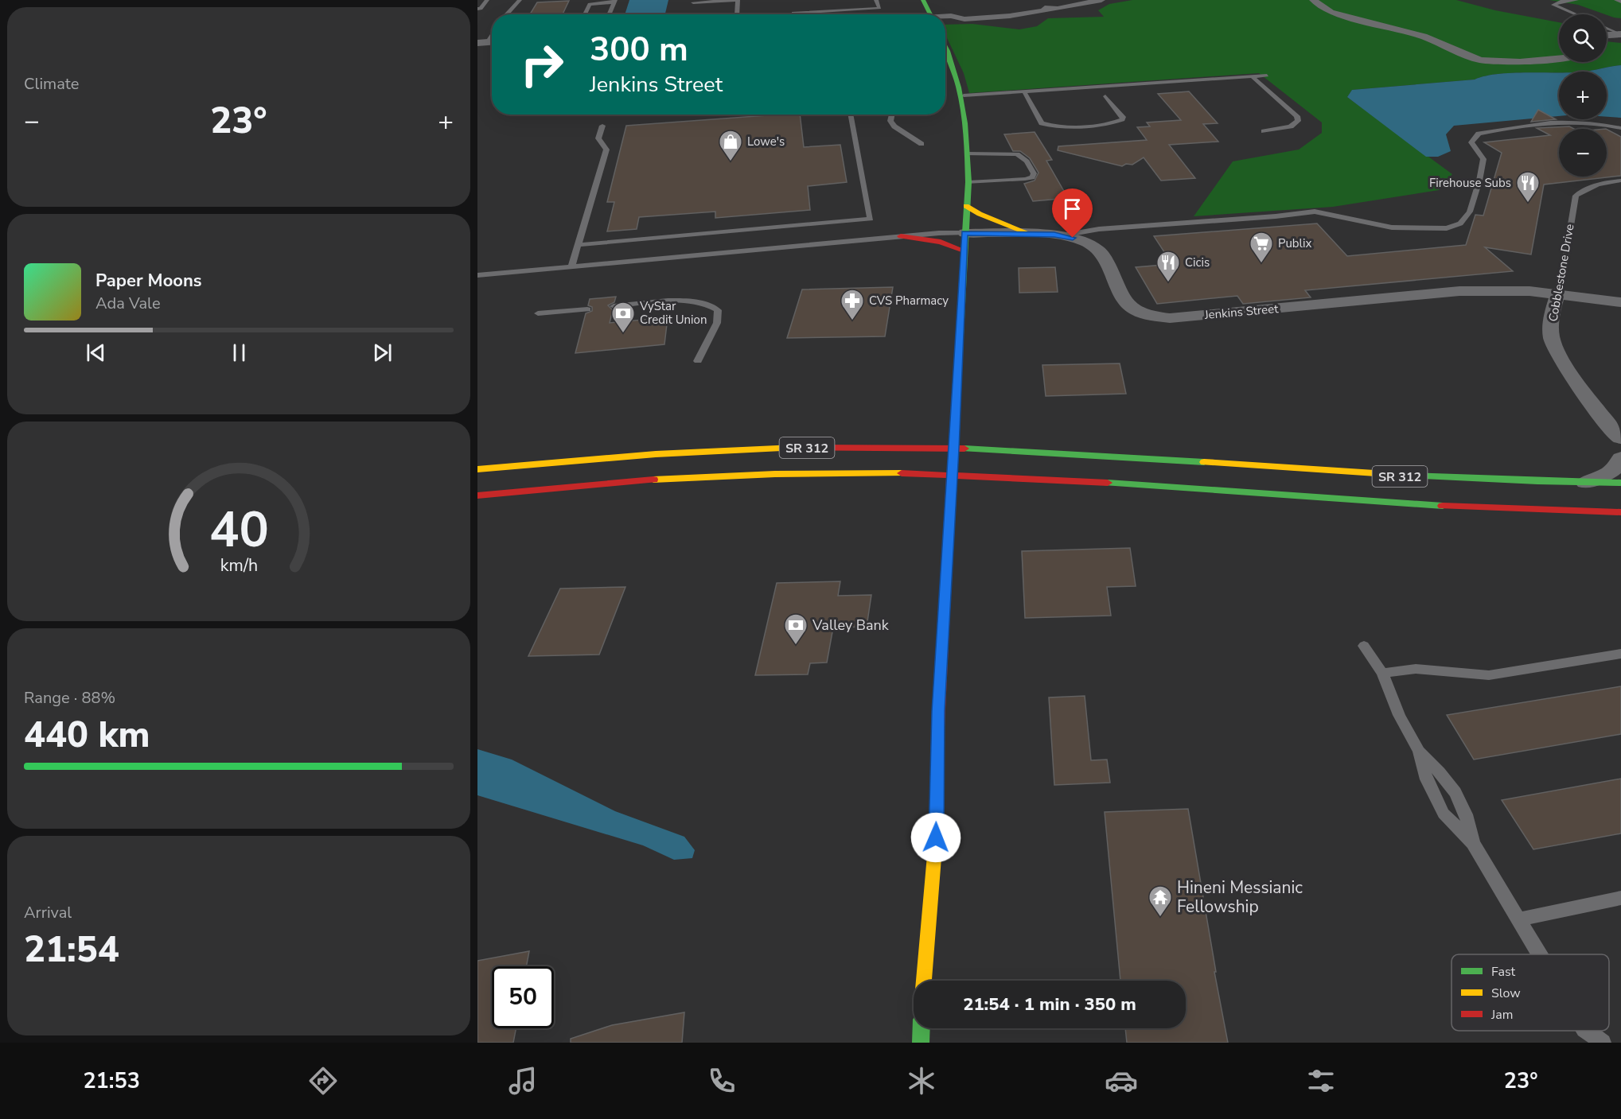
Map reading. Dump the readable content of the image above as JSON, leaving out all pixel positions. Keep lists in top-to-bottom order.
{
  "streets": {
    "main road": ["SR 312"],
    "street": ["Cobblestone Drive", "Jenkins Street"]
  },
  "crossings": [
    ["Cobblestone Drive", "Jenkins Street"]
  ],
  "places": {
    "shop": ["Lowe's"],
    "restaurant": ["Firehouse Subs", "Cicis"],
    "supermarket": ["Publix"],
    "pharmacy": ["CVS Pharmacy"],
    "bank": ["VyStar Credit Union", "Valley Bank"],
    "temple": ["Hineni Messianic Fellowship"]
  },
  "legend": ["Fast", "Slow", "Jam"],
  "page": {
    "tile": [
      "Climate",
      ["Range · 88%", "440 km"],
      ["Arrival", "21:54"]
    ],
    "map_buttons": ["+", "−"],
    "turn": ["300 m", "Jenkins Street"],
    "heat": ["−", "23°", "+"],
    "song": ["Paper Moons", "Ada Vale"],
    "limit": "50",
    "trip": "21:54 · 1 min · 350 m",
    "tabs": ["21:53", "23°"],
    "gauge": ["40", "km/h"]
  }
}
